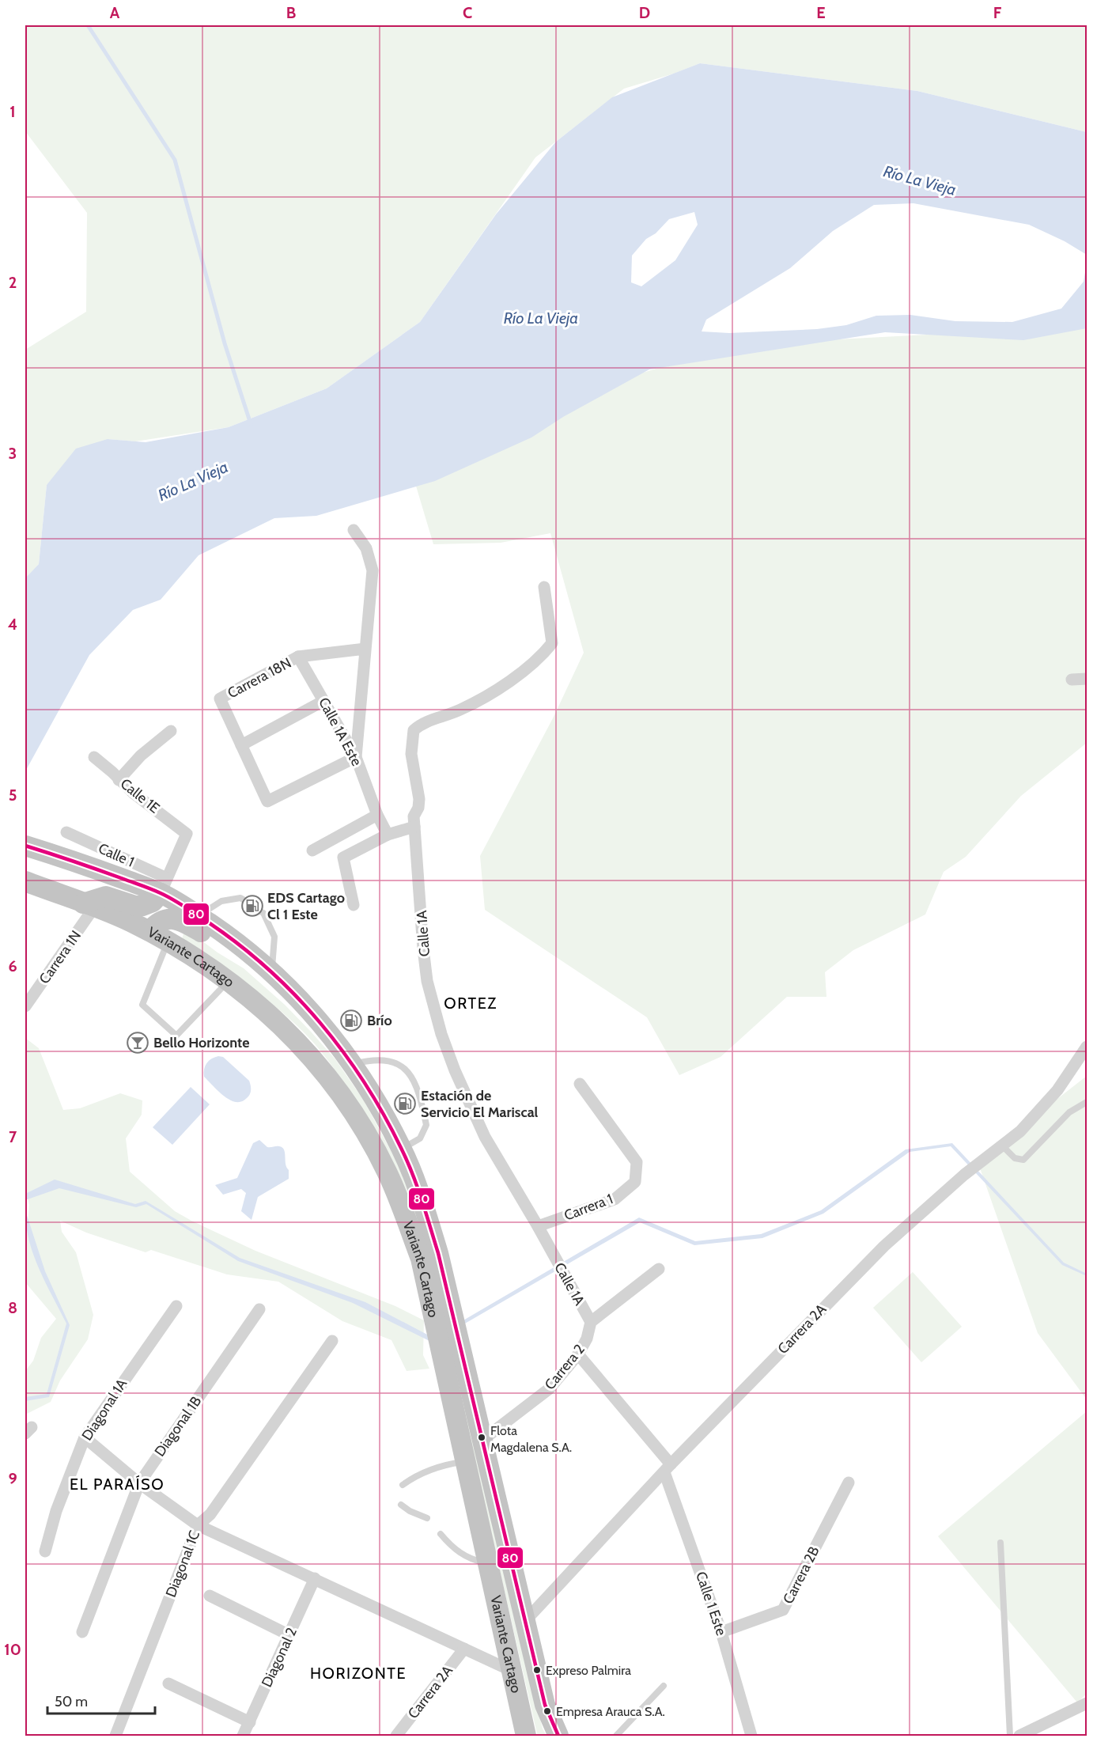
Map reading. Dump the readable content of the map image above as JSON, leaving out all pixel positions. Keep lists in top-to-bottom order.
{
  "streets": {
    "highway": ["Variante Cartago"],
    "street": [
      "Carrera 18N",
      "Calle 1A Este",
      "Calle 1E",
      "Calle 1",
      "Calle 1A",
      "Carrera 1N",
      "Carrera 1",
      "Carrera 2A",
      "Carrera 2",
      "Diagonal 1A",
      "Diagonal 1B",
      "Diagonal 1C",
      "Carrera 2B",
      "Calle 1 Este",
      "Diagonal 2"
    ]
  },
  "crossings": [
    ["Carrera 18N", "Calle 1A Este"],
    ["Calle 1E", "Calle 1"],
    ["Calle 1E", "Variante Cartago"],
    ["Calle 1", "Variante Cartago"],
    ["Calle 1A", "Carrera 1"],
    ["Calle 1A", "Carrera 2"],
    ["Carrera 1N", "Variante Cartago"],
    ["Variante Cartago", "Carrera 2A"],
    ["Variante Cartago", "Carrera 2"],
    ["Carrera 2A", "Calle 1 Este"],
    ["Carrera 2B", "Calle 1 Este"]
  ],
  "districts": ["ORTEZ", "EL PARAÍSO", "HORIZONTE"],
  "water": ["Río La Vieja"],
  "places": {
    "fuel station": ["EDS Cartago Cl 1 Este", "Brío", "Estación de Servicio El Mariscal"],
    "bar": ["Bello Horizonte"],
    "other": ["Flota Magdalena S.A.", "Expreso Palmira", "Empresa Arauca S.A."]
  },
  "lines": ["transit line 80"],
  "scale_bar": "50 m",
  "grid": {
    "columns": [
      "A",
      "B",
      "C",
      "D",
      "E",
      "F"
    ],
    "rows": [
      "1",
      "2",
      "3",
      "4",
      "5",
      "6",
      "7",
      "8",
      "9",
      "10"
    ]
  }
}
